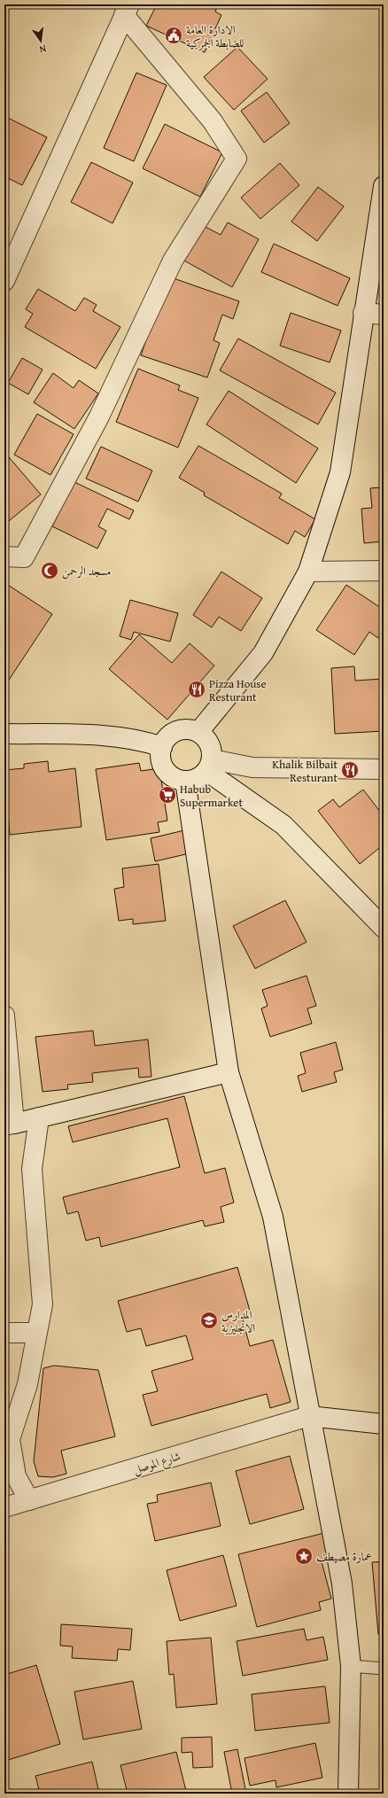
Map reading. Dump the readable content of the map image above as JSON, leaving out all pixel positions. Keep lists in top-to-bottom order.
{
  "streets": {
    "street": ["شارع الموصل"]
  },
  "places": {
    "public building": ["الادارة العامة للضابطة الجمركية"],
    "mosque": ["مسجد الرحمن"],
    "restaurant": ["Pizza House Resturant", "Khalik Bilbait Resturant"],
    "supermarket": ["Habub Supermarket"],
    "school or university": ["المدارس الانجليزية"],
    "place": ["عمارة مصيطف"]
  },
  "north": "bottom"
}
